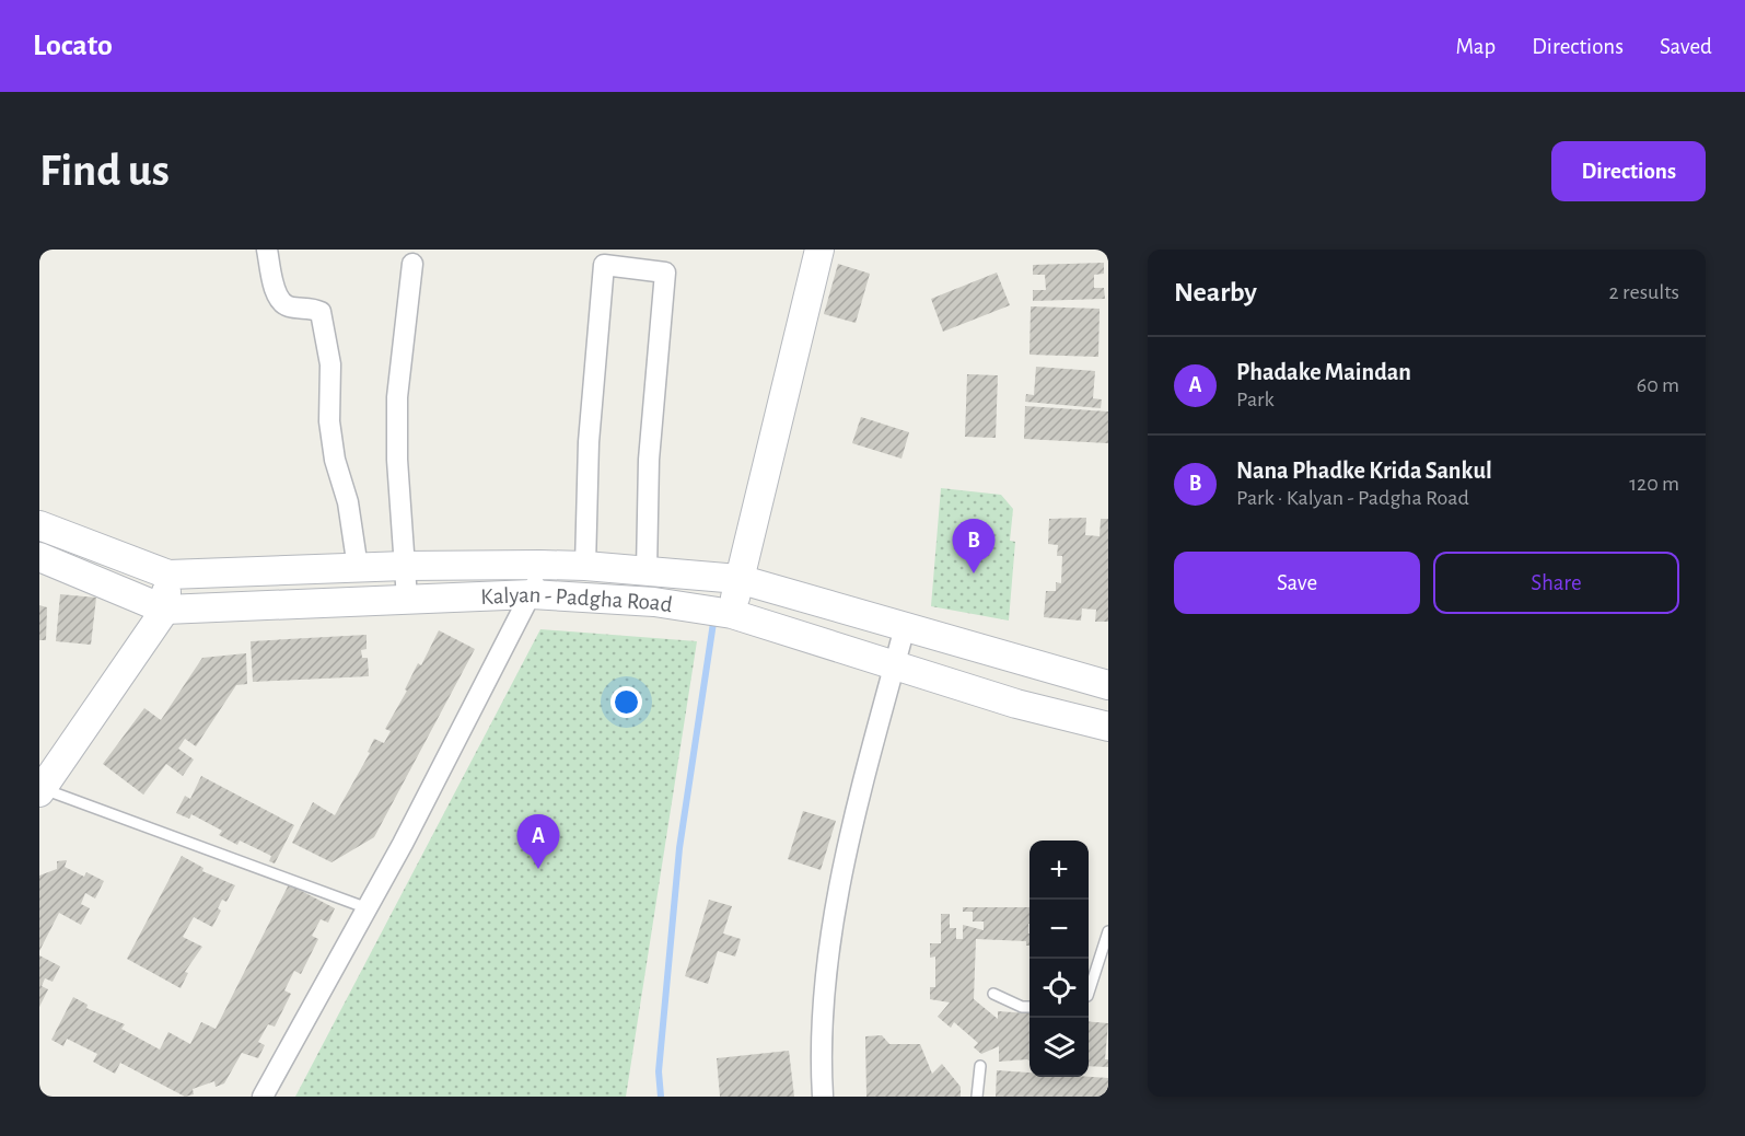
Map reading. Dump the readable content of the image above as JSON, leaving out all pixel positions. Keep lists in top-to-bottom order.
{
  "streets": {
    "main road": ["Kalyan - Padgha Road"]
  },
  "page": {
    "header": "Locato",
    "nav": ["Map", "Directions", "Saved"],
    "buttons": [
      "Directions",
      ["Save", "Share"]
    ],
    "title": "Find us",
    "heading": ["Nearby", "2 results"],
    "list": [
      {
        "mark": "A",
        "name": "Phadake Maindan",
        "note": "Park",
        "value": "60 m"
      },
      {
        "mark": "B",
        "name": "Nana Phadke Krida Sankul",
        "note": "Park · Kalyan - Padgha Road",
        "value": "120 m"
      }
    ],
    "pins": ["B", "A"],
    "map_buttons": ["+", "−"]
  }
}
